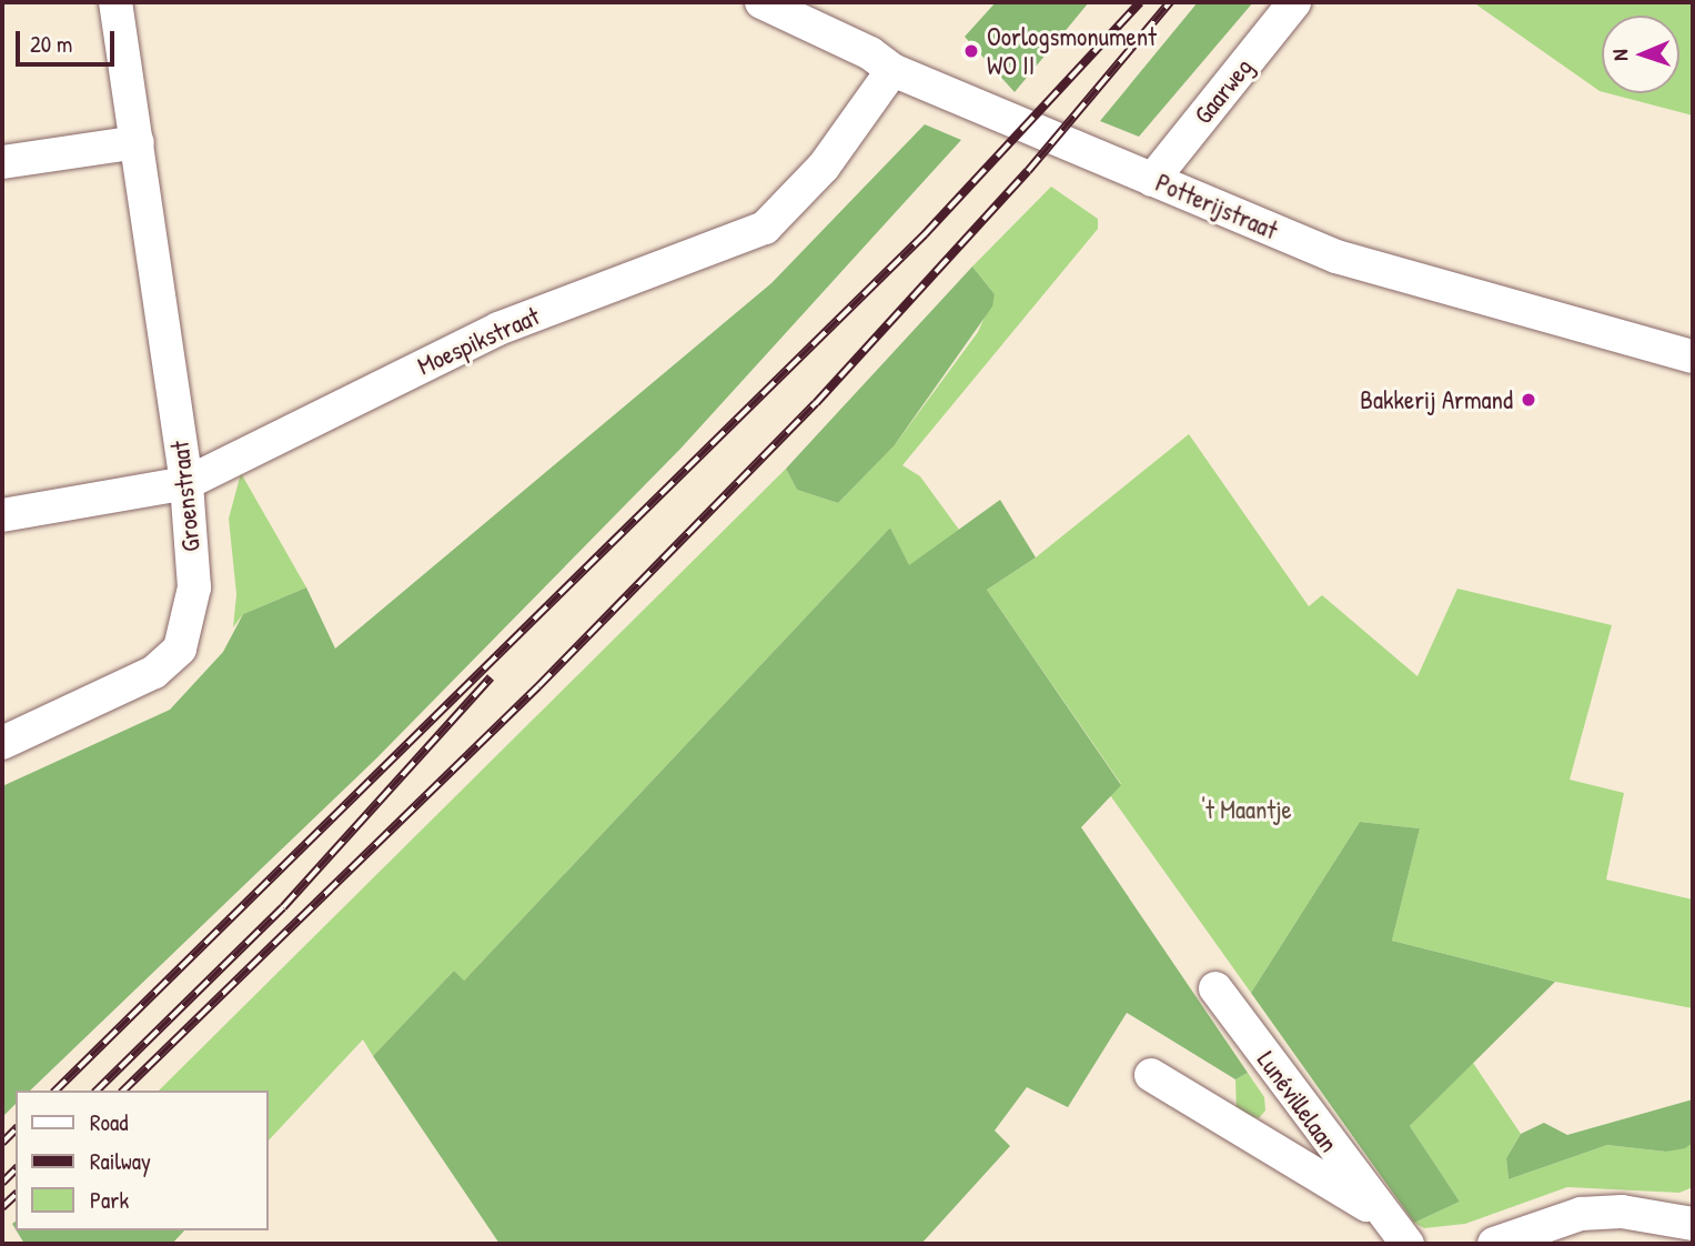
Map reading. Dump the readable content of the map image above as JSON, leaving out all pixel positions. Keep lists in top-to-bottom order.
{
  "streets": {
    "street": [
      "Gaarweg",
      "Potterijstraat",
      "Moespikstraat",
      "Groenstraat",
      "Lunévillelaan"
    ]
  },
  "crossings": [
    ["Gaarweg", "Potterijstraat"],
    ["Potterijstraat", "Moespikstraat"],
    ["Moespikstraat", "Groenstraat"]
  ],
  "parks": ["'t Maantje"],
  "places": ["Oorlogsmonument WO II", "Bakkerij Armand"],
  "legend": ["Road", "Railway", "Park"],
  "scale_bar": "20 m",
  "north": "left"
}
